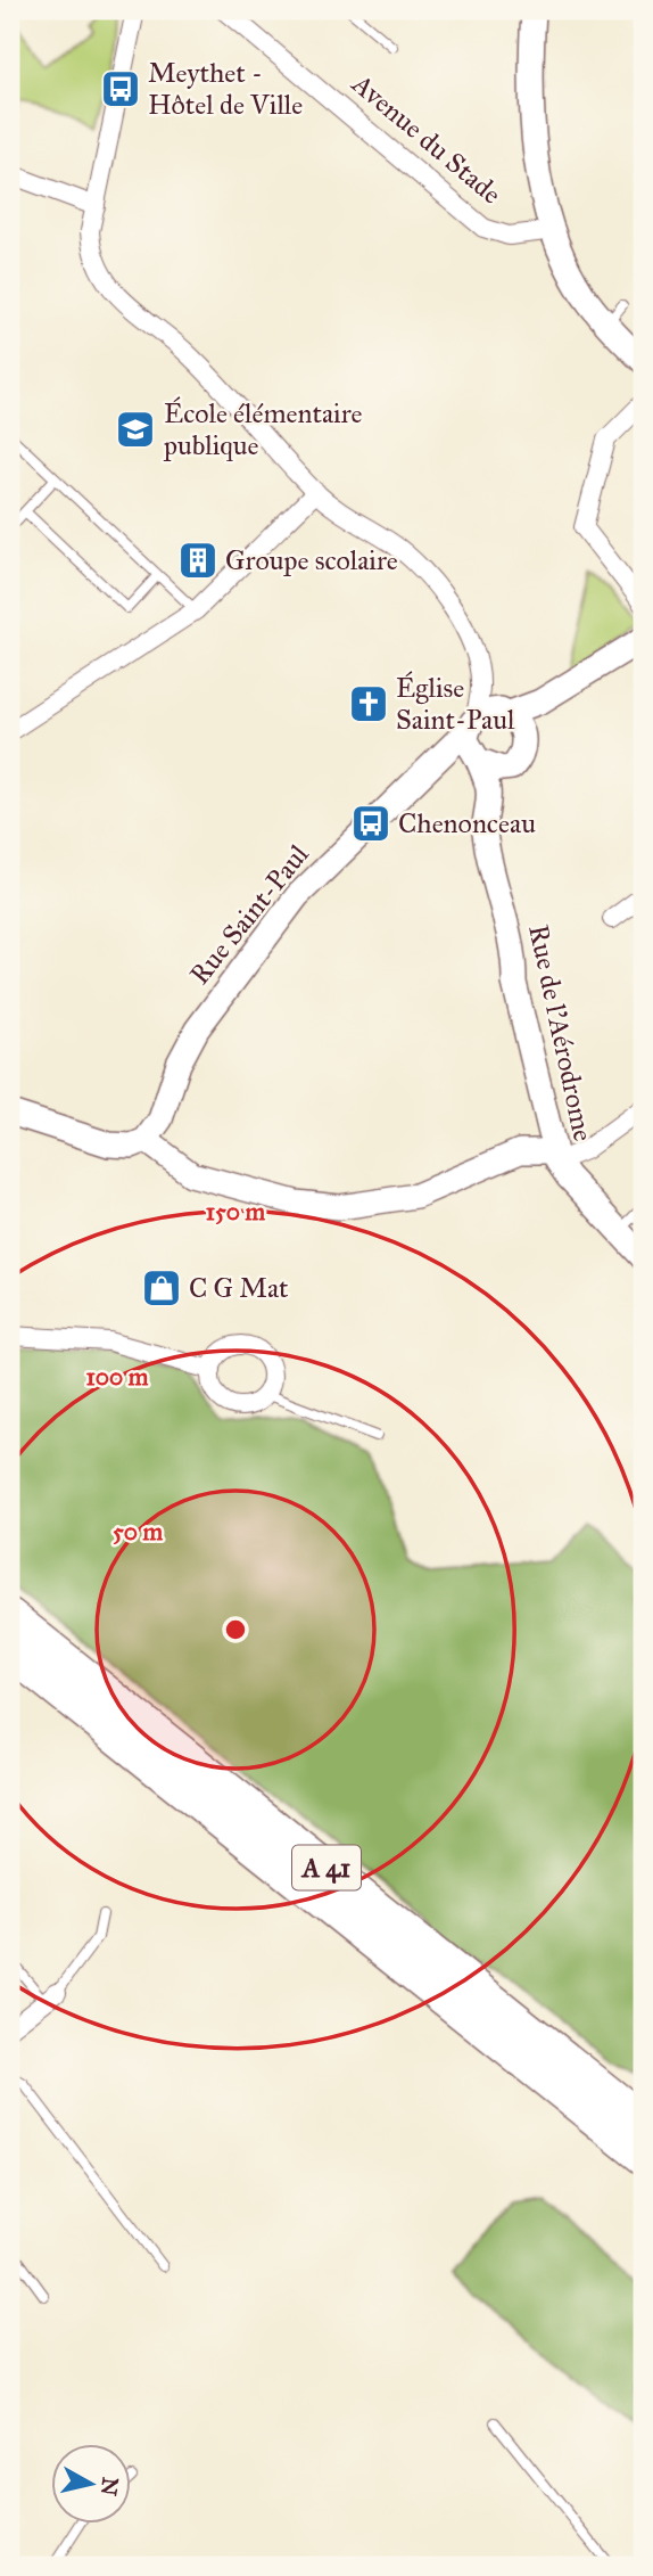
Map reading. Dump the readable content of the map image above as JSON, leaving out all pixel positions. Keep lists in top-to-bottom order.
{
  "streets": {
    "highway": ["A 41"],
    "street": ["Avenue du Stade", "Rue Saint-Paul", "Rue de l'Aérodrome"]
  },
  "crossings": [
    ["Rue Saint-Paul", "Rue de l'Aérodrome"]
  ],
  "places": {
    "bus stop": ["Meythet - Hôtel de Ville", "Chenonceau"],
    "school or university": ["École élémentaire publique"],
    "building": ["Groupe scolaire"],
    "church": ["Église Saint-Paul"],
    "shop": ["C G Mat"]
  },
  "north": "right",
  "rings": ["150 m", "100 m", "50 m"]
}
